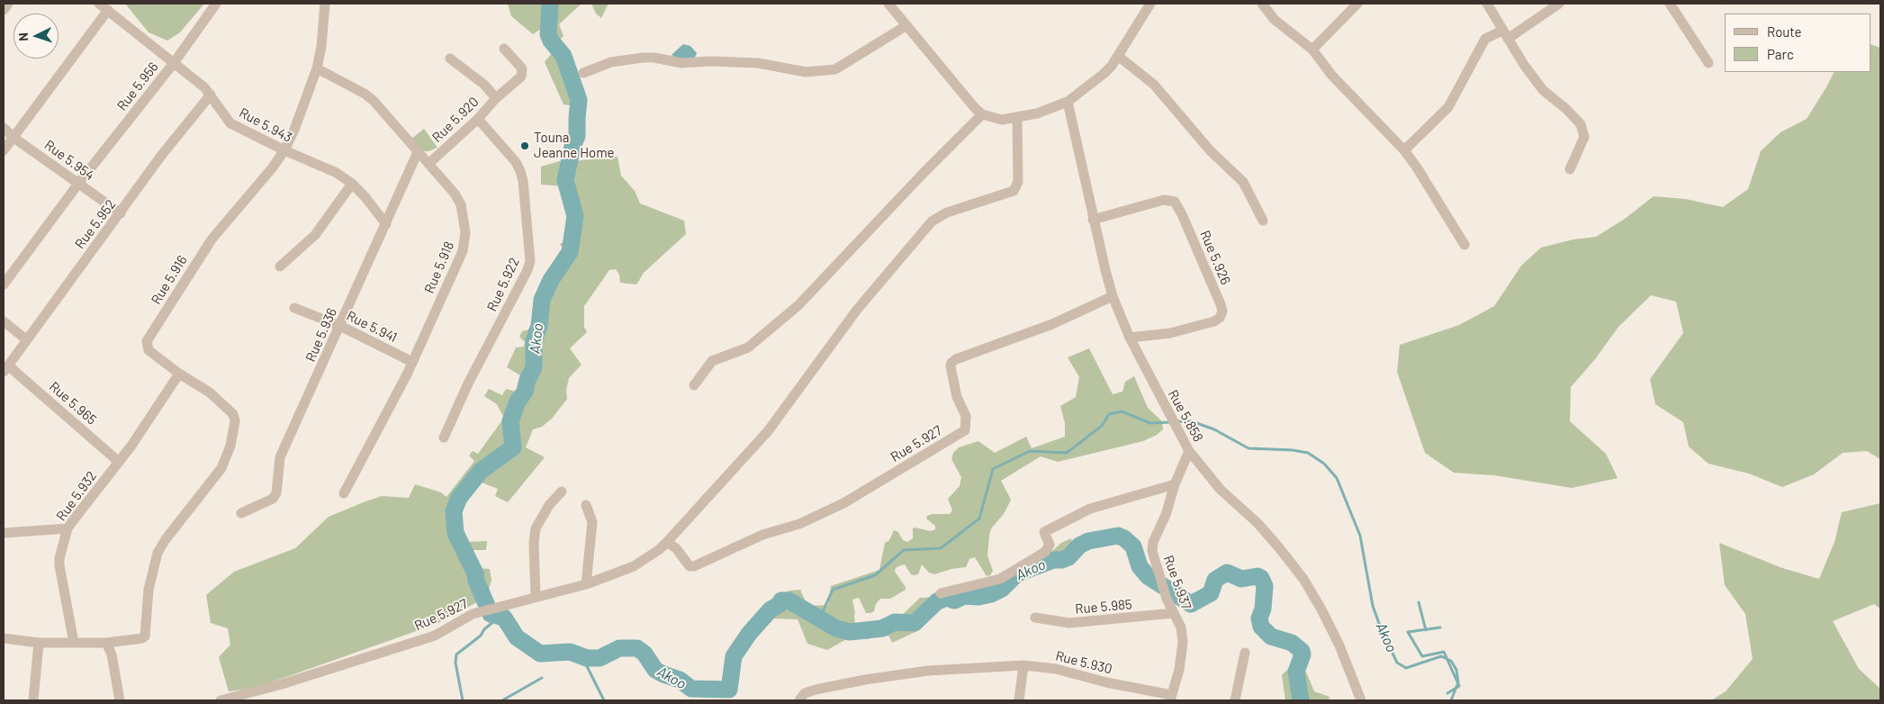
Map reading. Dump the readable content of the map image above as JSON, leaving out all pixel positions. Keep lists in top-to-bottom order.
{
  "streets": {
    "street": [
      "Rue 5.956",
      "Rue 5.920",
      "Rue 5.943",
      "Rue 5.954",
      "Rue 5.952",
      "Rue 5.926",
      "Rue 5.918",
      "Rue 5.916",
      "Rue 5.922",
      "Rue 5.941",
      "Rue 5.936",
      "Rue 5.965",
      "Rue 5.858",
      "Rue 5.927",
      "Rue 5.932",
      "Rue 5.937",
      "Rue 5.985",
      "Rue 5.930"
    ]
  },
  "crossings": [
    ["Rue 5.956", "Rue 5.943"],
    ["Rue 5.956", "Rue 5.954"],
    ["Rue 5.920", "Rue 5.918"],
    ["Rue 5.920", "Rue 5.922"],
    ["Rue 5.943", "Rue 5.952"],
    ["Rue 5.943", "Rue 5.916"],
    ["Rue 5.943", "Rue 5.936"],
    ["Rue 5.954", "Rue 5.952"],
    ["Rue 5.952", "Rue 5.965"],
    ["Rue 5.926", "Rue 5.858"],
    ["Rue 5.918", "Rue 5.916"],
    ["Rue 5.918", "Rue 5.941"],
    ["Rue 5.918", "Rue 5.936"],
    ["Rue 5.916", "Rue 5.932"],
    ["Rue 5.941", "Rue 5.936"],
    ["Rue 5.965", "Rue 5.932"],
    ["Rue 5.858", "Rue 5.927"],
    ["Rue 5.858", "Rue 5.937"],
    ["Rue 5.937", "Rue 5.985"],
    ["Rue 5.937", "Rue 5.930"]
  ],
  "water": ["Akoo"],
  "places": ["Touna Jeanne Home"],
  "legend": ["Route", "Parc"],
  "north": "left"
}
